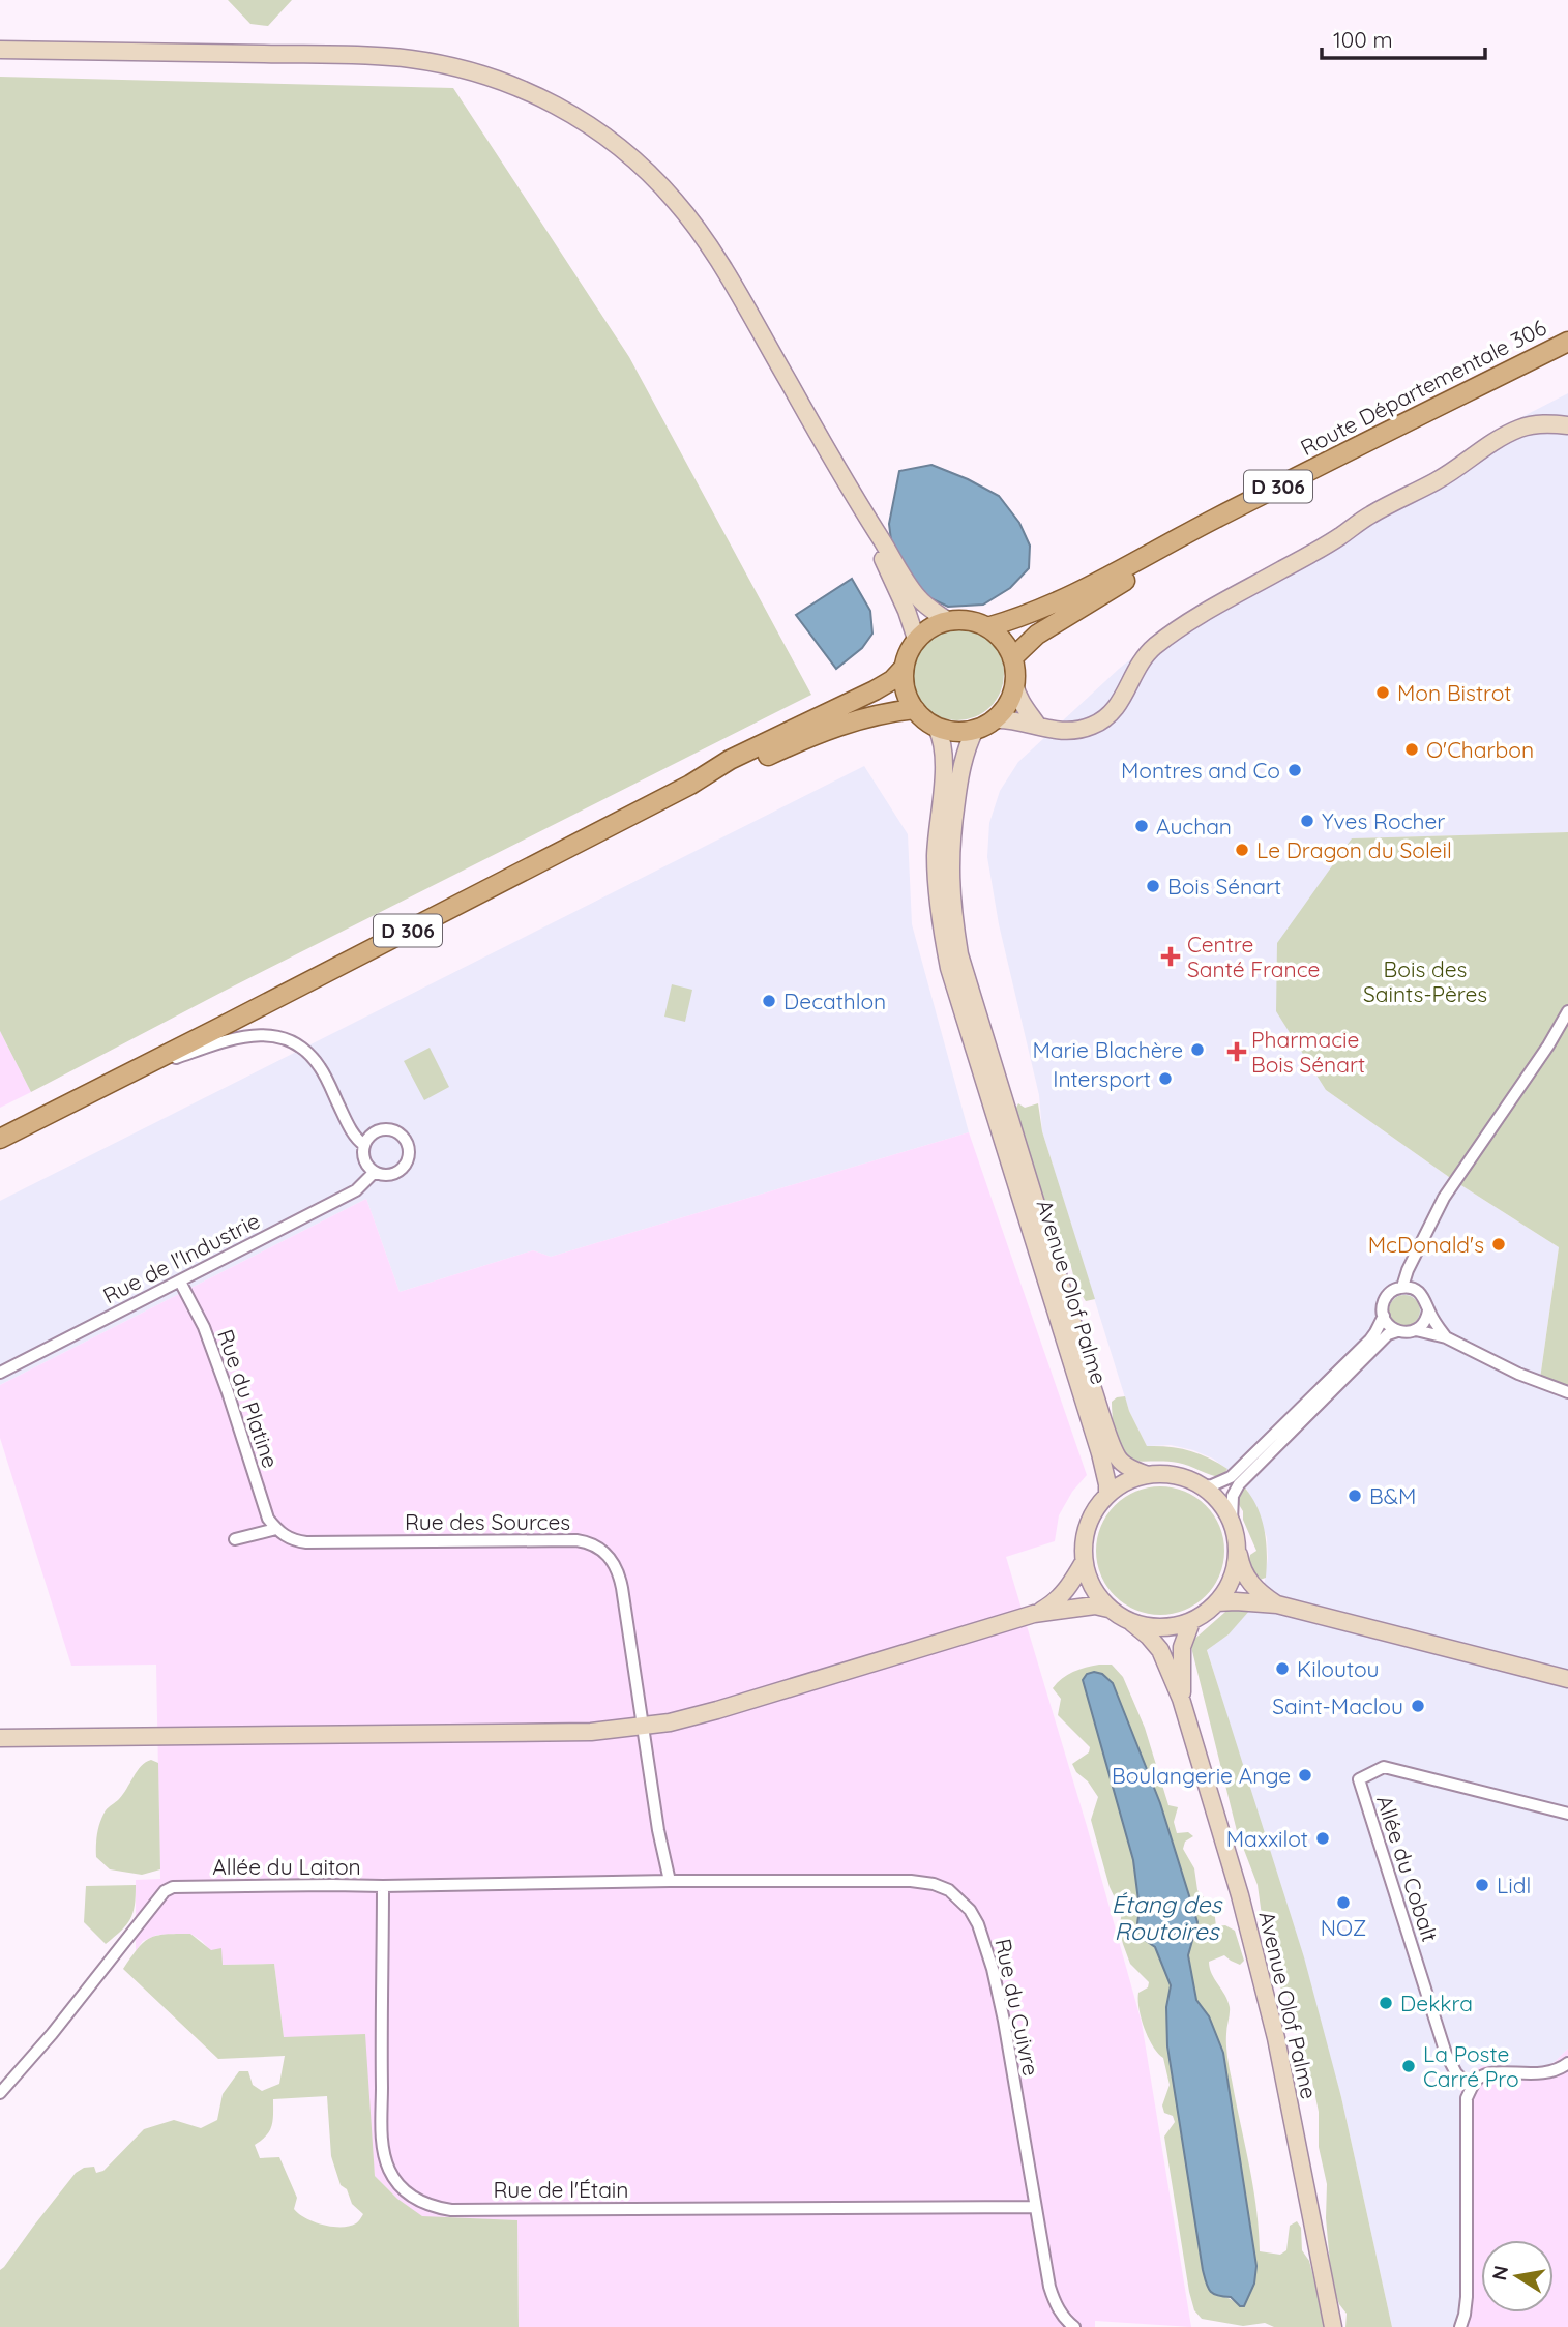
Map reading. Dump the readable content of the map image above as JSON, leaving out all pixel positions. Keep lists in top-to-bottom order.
{
  "streets": {
    "main road": ["Route Départementale 306", "D 306", "Avenue Olof Palme"],
    "street": [
      "Rue de l'Industrie",
      "Rue du Platine",
      "Rue des Sources",
      "Allée du Laiton",
      "Allée du Cobalt",
      "Rue du Cuivre",
      "Rue de l'Étain"
    ]
  },
  "crossings": [
    ["Route Départementale 306", "D 306"],
    ["Rue de l'Industrie", "Rue du Platine"],
    ["Rue du Platine", "Rue des Sources"],
    ["Rue des Sources", "Allée du Laiton"],
    ["Rue des Sources", "Rue du Cuivre"],
    ["Allée du Laiton", "Rue du Cuivre"],
    ["Allée du Laiton", "Rue de l'Étain"],
    ["Rue du Cuivre", "Rue de l'Étain"]
  ],
  "water": ["Étang des Routoires"],
  "parks": ["Bois des Saints-Pères"],
  "places": {
    "other": [
      "Mon Bistrot",
      "O'Charbon",
      "Montres and Co",
      "Yves Rocher",
      "Auchan",
      "Le Dragon du Soleil",
      "Bois Sénart",
      "Decathlon",
      "Marie Blachère",
      "Intersport",
      "McDonald's",
      "B&M",
      "Kiloutou",
      "Saint-Maclou",
      "Boulangerie Ange",
      "Maxxilot",
      "Lidl",
      "NOZ",
      "Dekkra",
      "La Poste Carré Pro"
    ],
    "health": ["Centre Santé France", "Pharmacie Bois Sénart"]
  },
  "scale_bar": "100 m",
  "north": "left"
}
